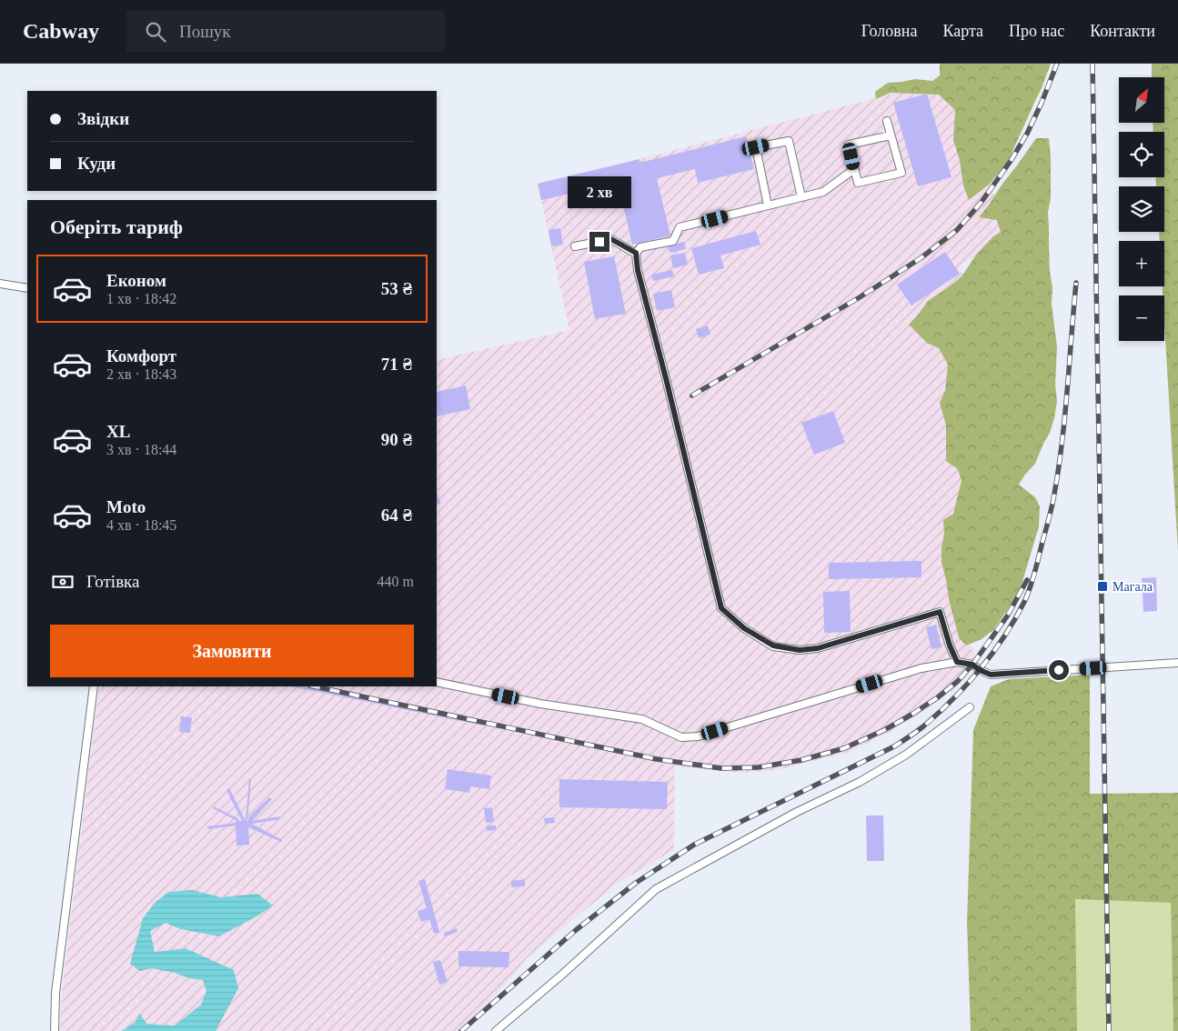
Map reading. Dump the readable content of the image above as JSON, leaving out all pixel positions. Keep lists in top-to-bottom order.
{
  "places": {
    "transit": ["Магала"]
  },
  "north": "top right",
  "page": {
    "header": "Cabway",
    "search": "Пошук",
    "nav": [
      "Головна",
      "Карта",
      "Про нас",
      "Контакти"
    ],
    "map_buttons": ["+", "−"],
    "banner": ["Звідки", "Куди"],
    "bubble": "2 хв",
    "heading": "Оберіть тариф",
    "list": [
      {
        "name": "Економ",
        "note": "1 хв · 18:42",
        "value": "53 ₴"
      },
      {
        "name": "Комфорт",
        "note": "2 хв · 18:43",
        "value": "71 ₴"
      },
      {
        "name": "XL",
        "note": "3 хв · 18:44",
        "value": "90 ₴"
      },
      {
        "name": "Moto",
        "note": "4 хв · 18:45",
        "value": "64 ₴"
      }
    ],
    "pay": ["Готівка", "440 m"],
    "buttons": "Замовити"
  }
}
